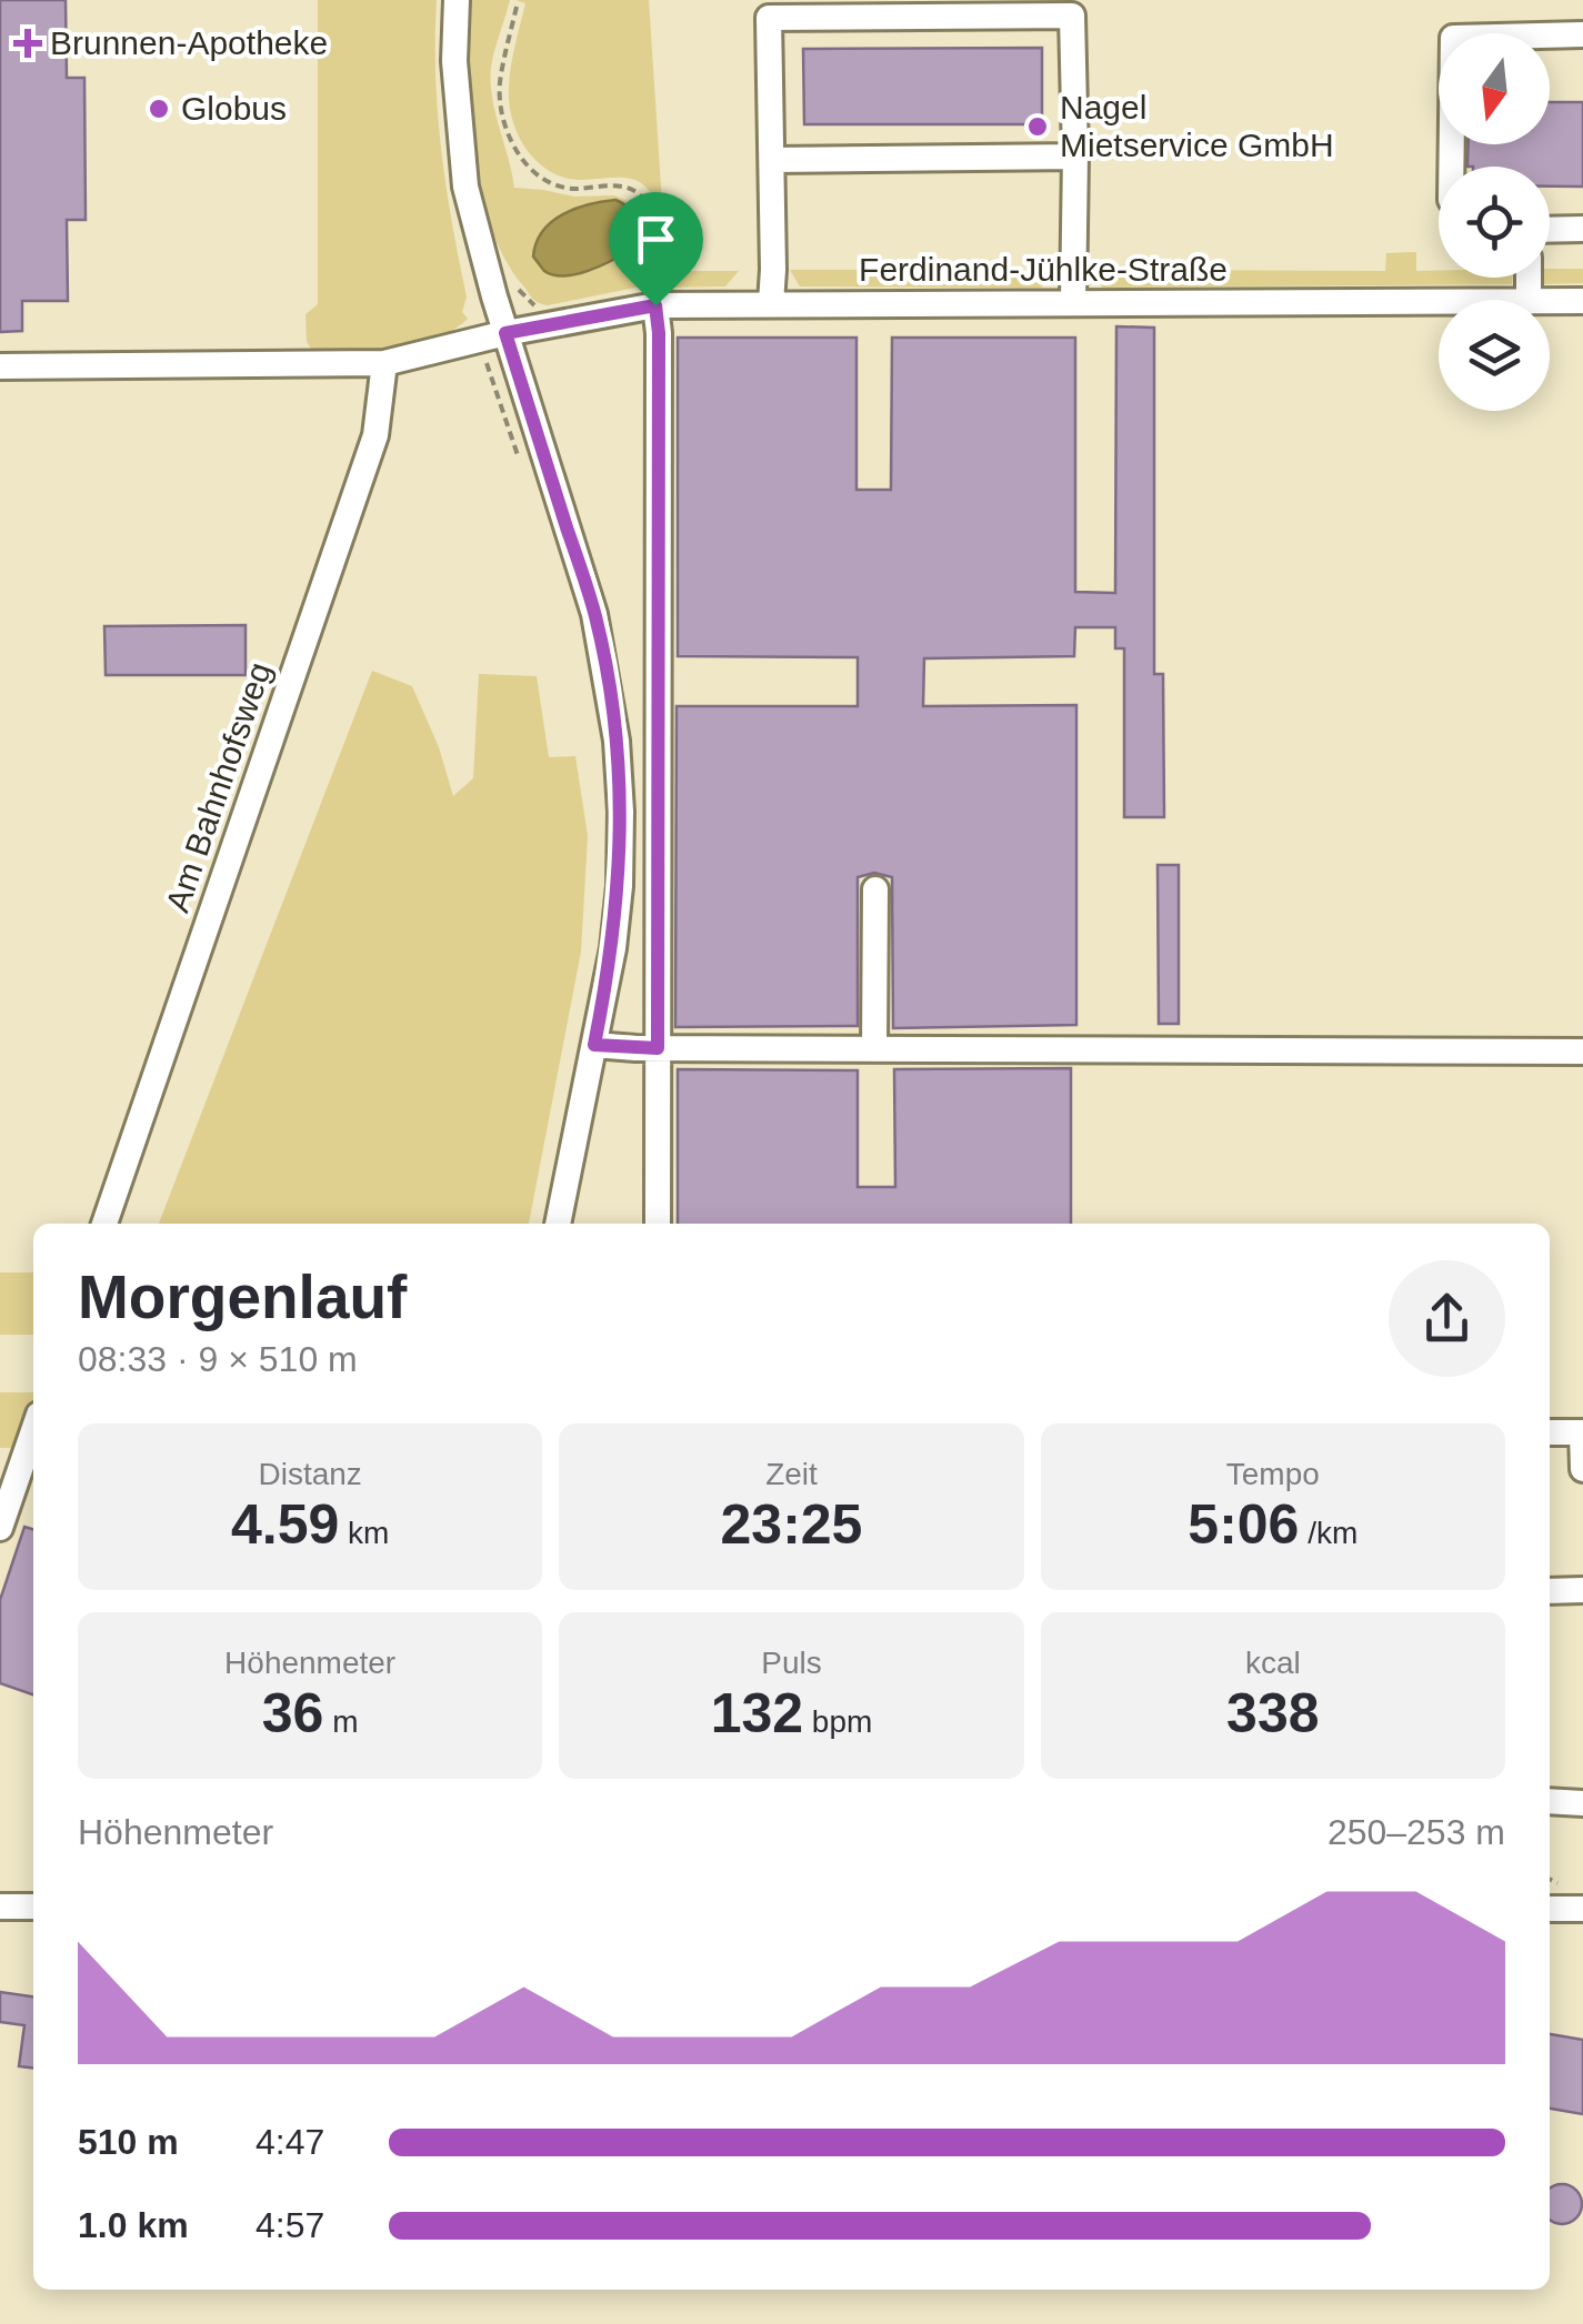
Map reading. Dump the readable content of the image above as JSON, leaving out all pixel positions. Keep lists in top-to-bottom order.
{
  "streets": {
    "street": ["Ferdinand-Jühlke-Straße", "Am Bahnhofsweg"]
  },
  "crossings": [
    ["Ferdinand-Jühlke-Straße", "Am Bahnhofsweg"]
  ],
  "places": {
    "health": ["Brunnen-Apotheke"],
    "other": ["Globus", "Nagel Mietservice GmbH"]
  },
  "north": "bottom",
  "page": {
    "heading": ["Morgenlauf", "08:33 · 9 × 510 m"],
    "stats": [
      ["Distanz", "4.59 km"],
      ["Zeit", "23:25"],
      ["Tempo", "5:06 /km"],
      ["Höhenmeter", "36 m"],
      ["Puls", "132 bpm"],
      ["kcal", "338"]
    ],
    "chart": ["Höhenmeter", "250–253 m"],
    "list": [
      {
        "name": "510 m",
        "note": "4:47"
      },
      {
        "name": "1.0 km",
        "note": "4:57"
      }
    ]
  }
}
